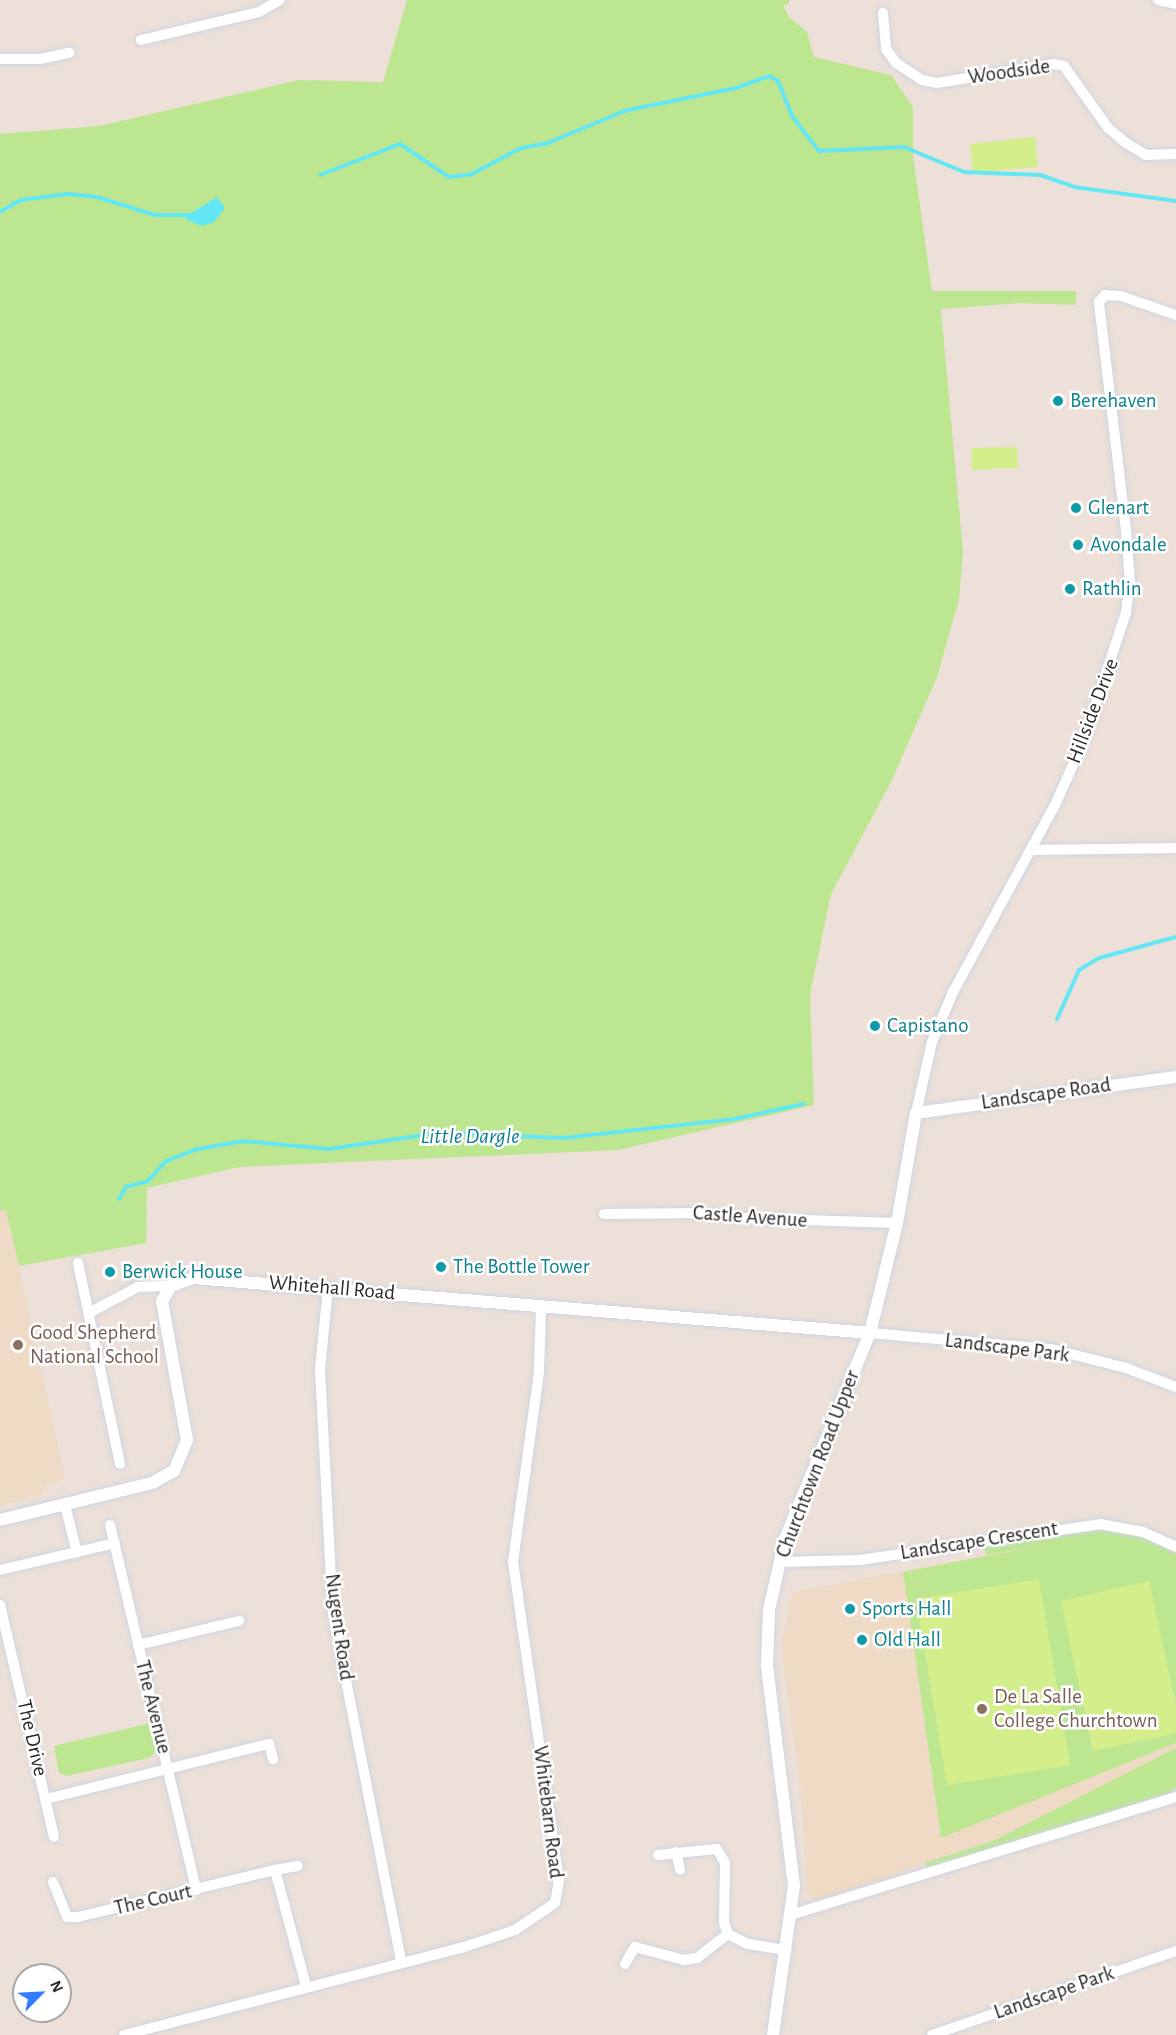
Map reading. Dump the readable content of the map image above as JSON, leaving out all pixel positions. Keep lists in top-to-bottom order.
{
  "streets": {
    "street": [
      "Woodside",
      "Hillside Drive",
      "Landscape Road",
      "Castle Avenue",
      "Whitehall Road",
      "Landscape Park",
      "Churchtown Road Upper",
      "Landscape Crescent",
      "Nugent Road",
      "The Avenue",
      "The Drive",
      "Whitebarn Road",
      "The Court"
    ]
  },
  "crossings": [
    ["Hillside Drive", "Landscape Road"],
    ["Hillside Drive", "Churchtown Road Upper"],
    ["Landscape Road", "Churchtown Road Upper"],
    ["Castle Avenue", "Churchtown Road Upper"],
    ["Whitehall Road", "Landscape Park"],
    ["Whitehall Road", "Churchtown Road Upper"],
    ["Whitehall Road", "Nugent Road"],
    ["Whitehall Road", "Whitebarn Road"],
    ["Landscape Park", "Churchtown Road Upper"],
    ["Churchtown Road Upper", "Landscape Crescent"],
    ["Nugent Road", "Whitebarn Road"],
    ["The Avenue", "The Court"]
  ],
  "water": ["Little Dargle"],
  "places": [
    "Berehaven",
    "Glenart",
    "Avondale",
    "Rathlin",
    "Capistano",
    "The Bottle Tower",
    "Berwick House",
    "Good Shepherd National School",
    "Sports Hall",
    "Old Hall",
    "De La Salle College Churchtown"
  ],
  "north": "top right"
}
